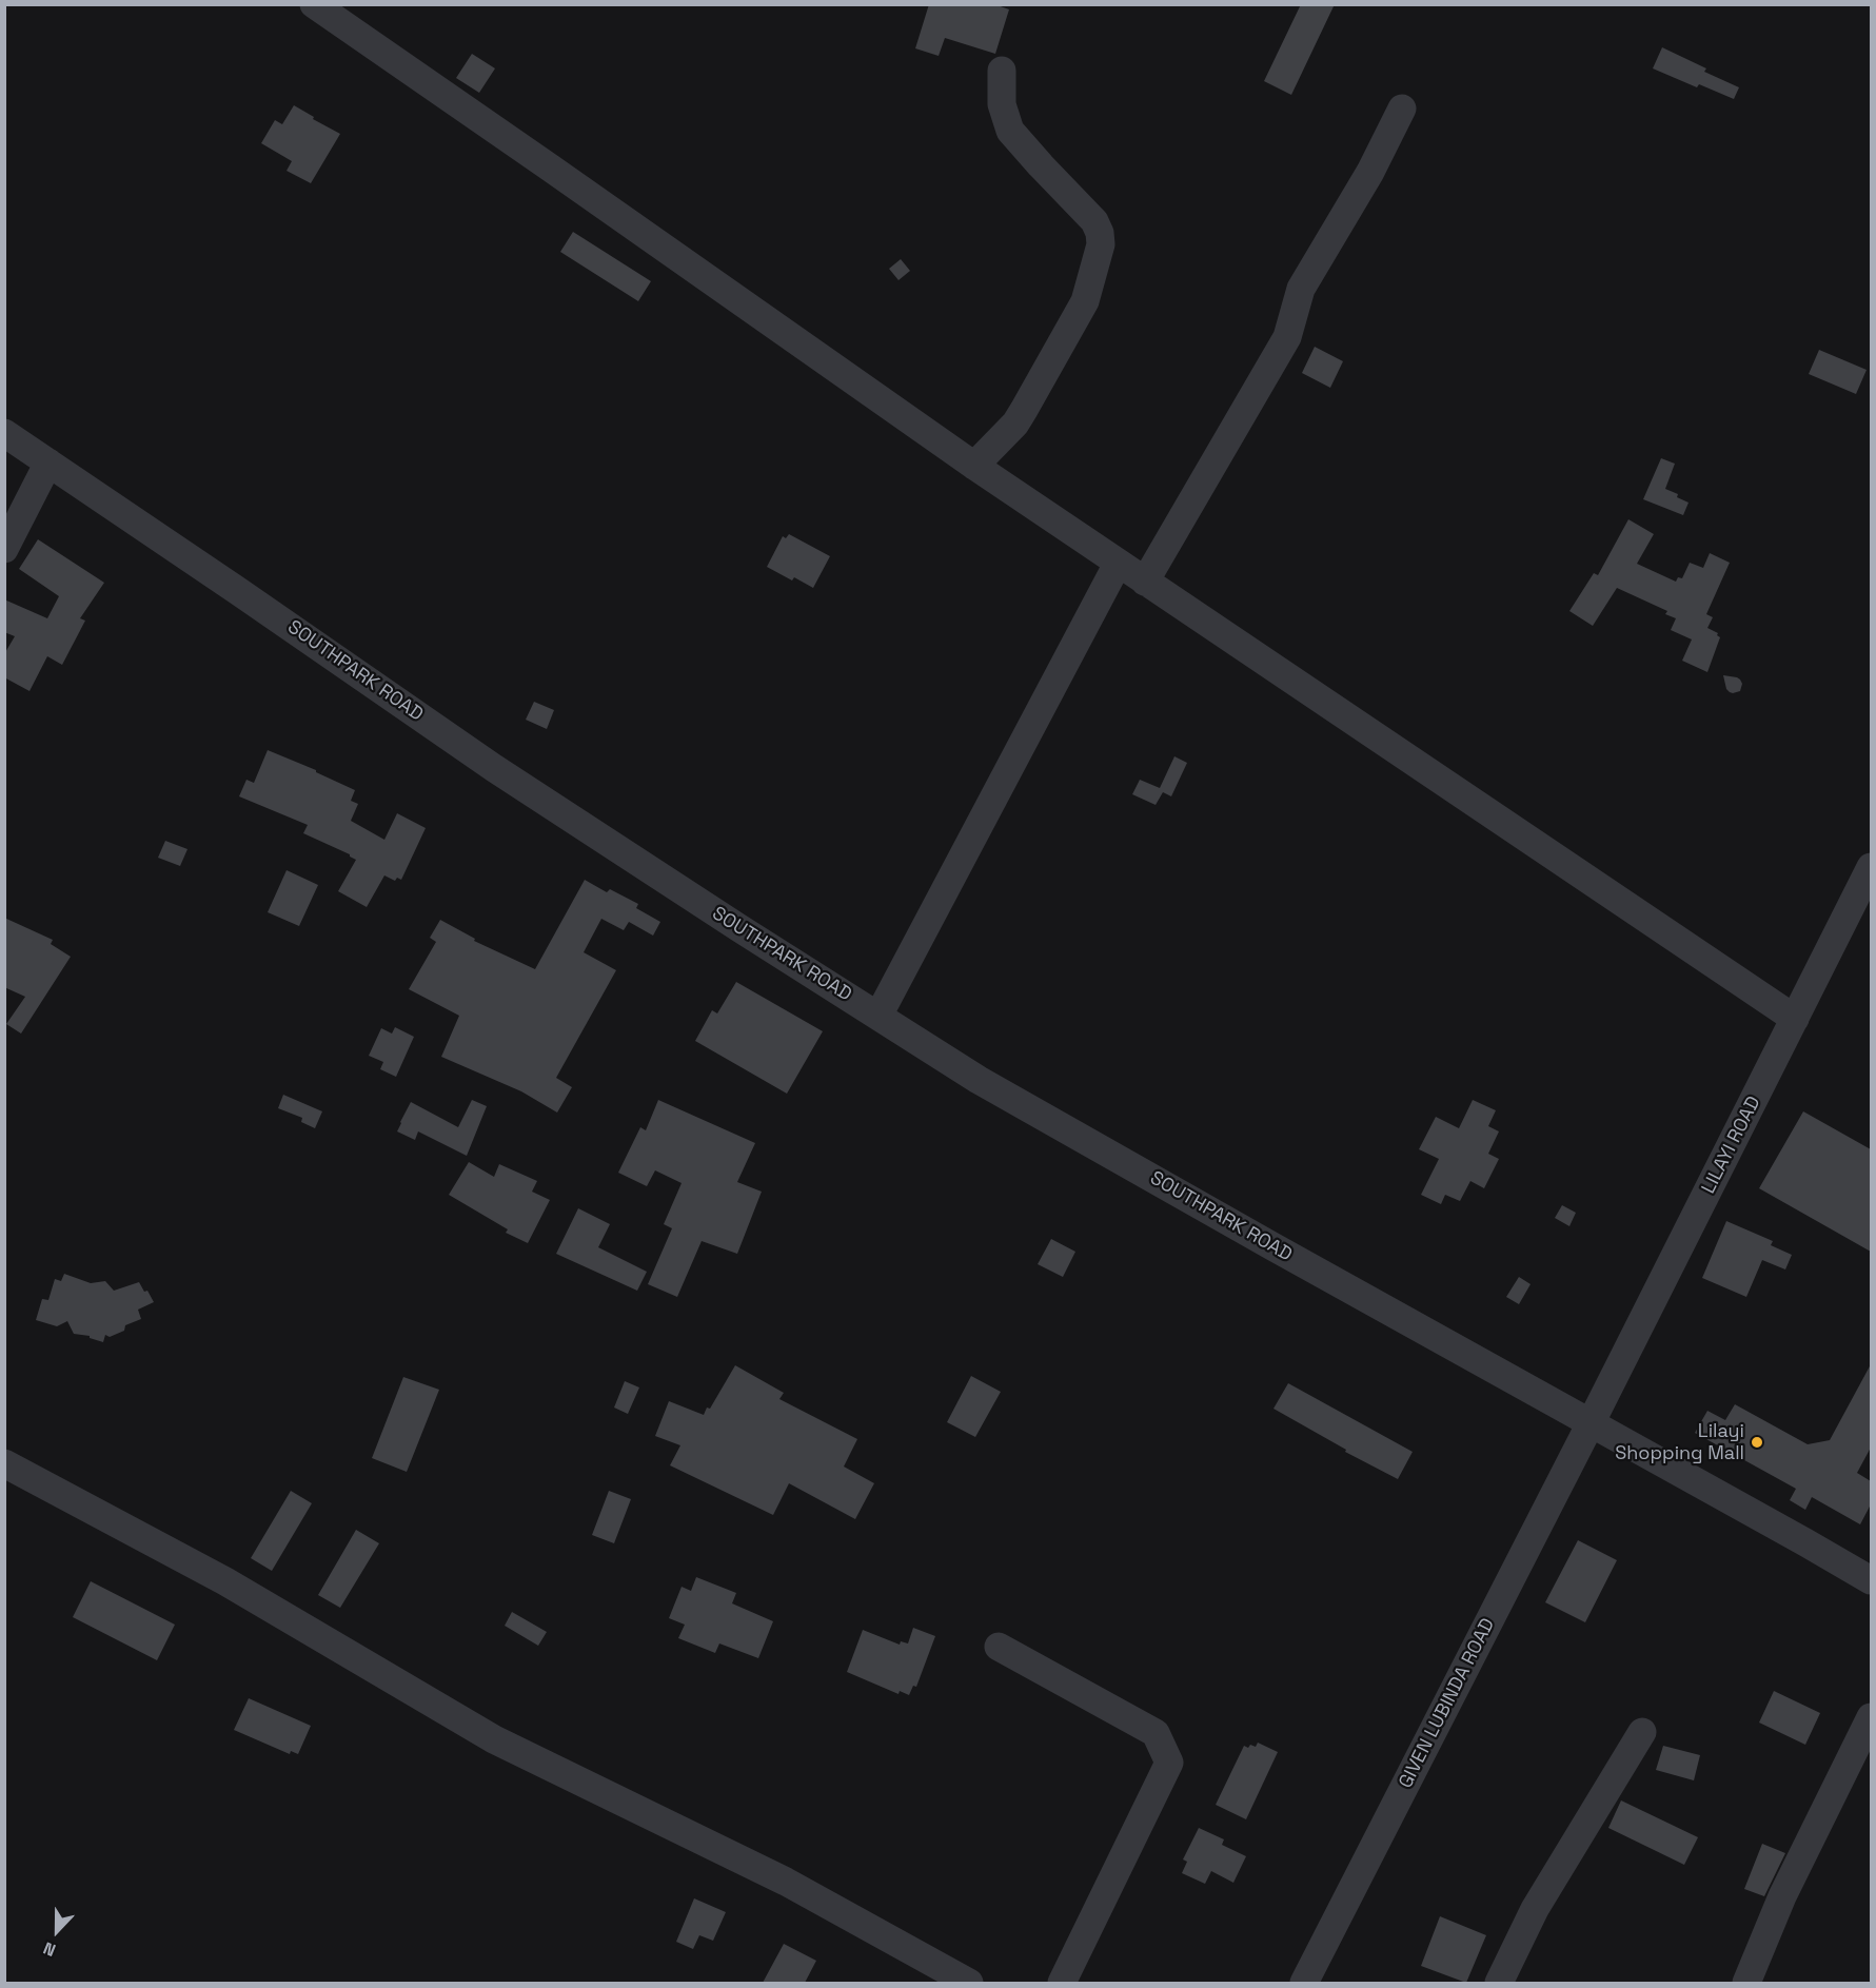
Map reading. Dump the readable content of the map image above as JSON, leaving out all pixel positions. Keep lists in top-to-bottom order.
{
  "streets": {
    "street": ["SOUTHPARK ROAD", "LILAYI ROAD", "GIVEN LUBINDA ROAD"]
  },
  "crossings": [
    ["SOUTHPARK ROAD", "LILAYI ROAD"],
    ["SOUTHPARK ROAD", "GIVEN LUBINDA ROAD"],
    ["LILAYI ROAD", "GIVEN LUBINDA ROAD"]
  ],
  "places": ["Lilayi Shopping Mall"],
  "north": "bottom"
}
